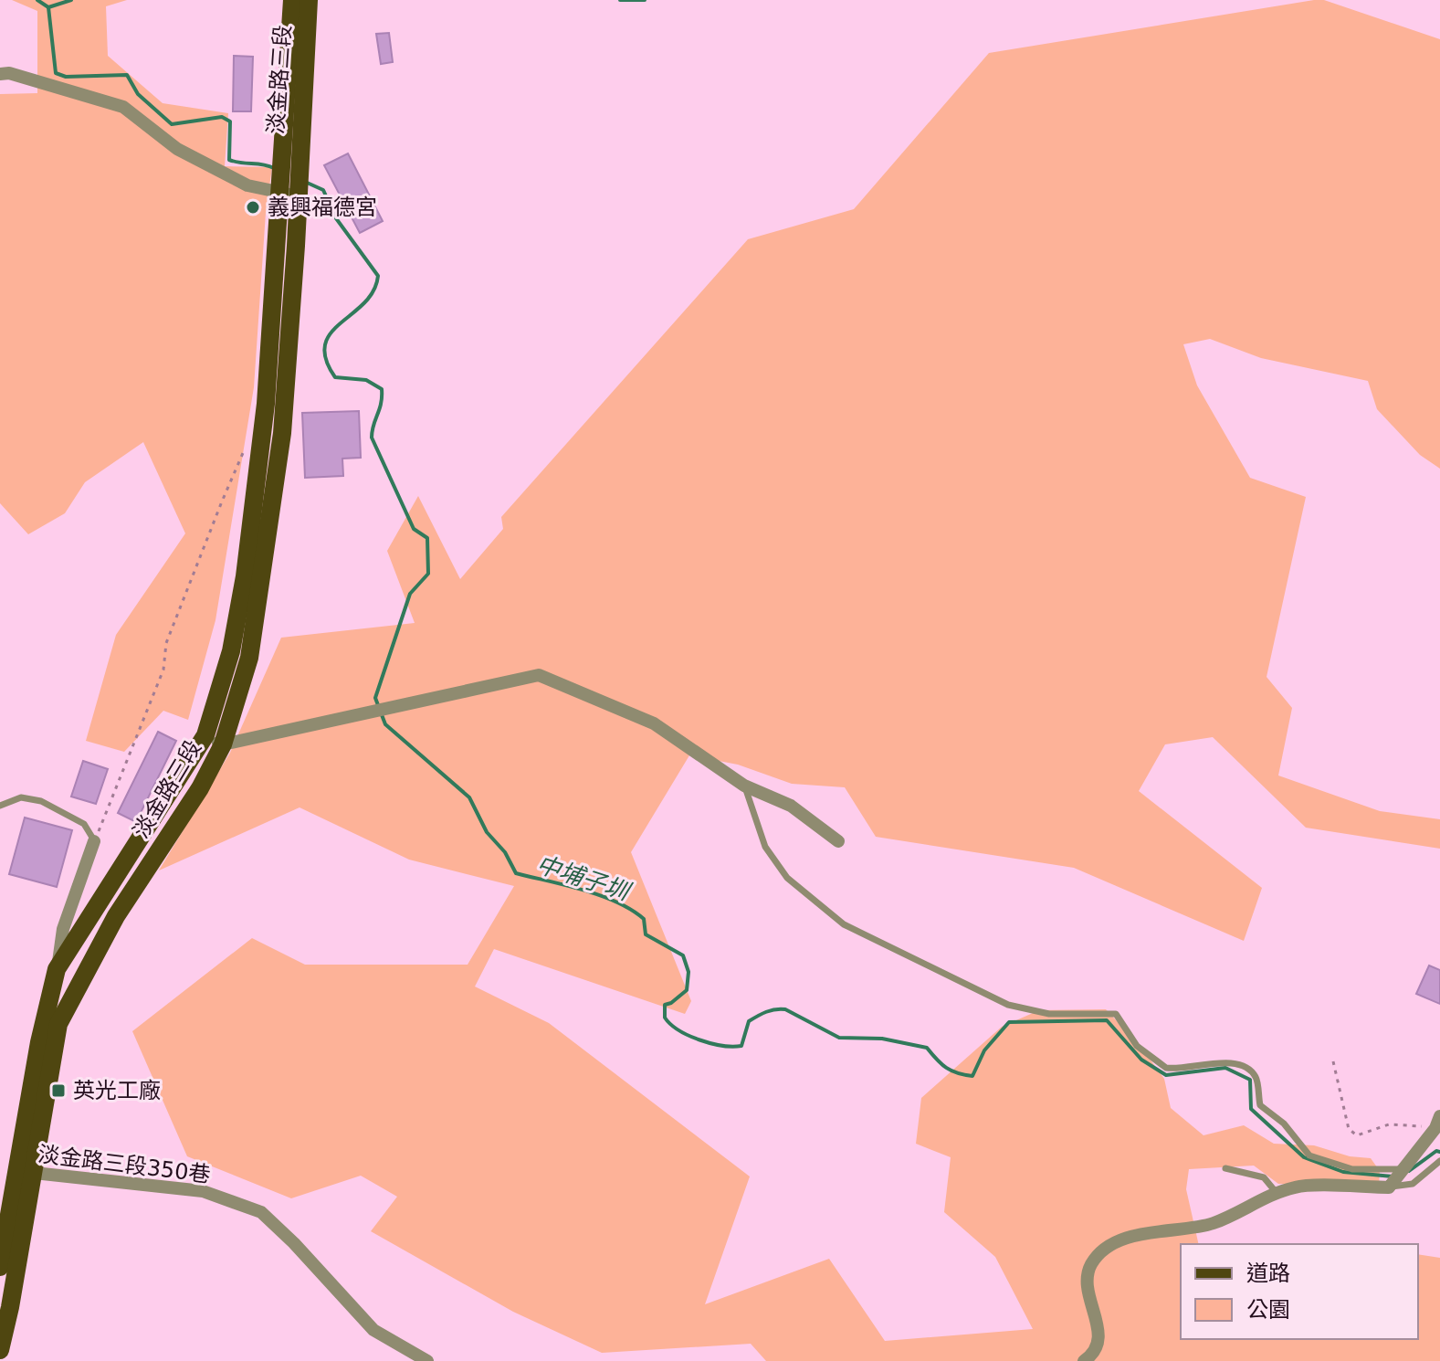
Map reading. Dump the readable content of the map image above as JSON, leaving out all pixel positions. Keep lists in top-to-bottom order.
{
  "streets": {
    "main road": ["淡金路三段"],
    "street": ["淡金路三段350巷"]
  },
  "crossings": [
    ["淡金路三段", "淡金路三段350巷"]
  ],
  "water": ["中埔子圳"],
  "places": {
    "other": ["義興福德宮"],
    "transit": ["英光工廠"]
  },
  "legend": ["道路", "公園"]
}
